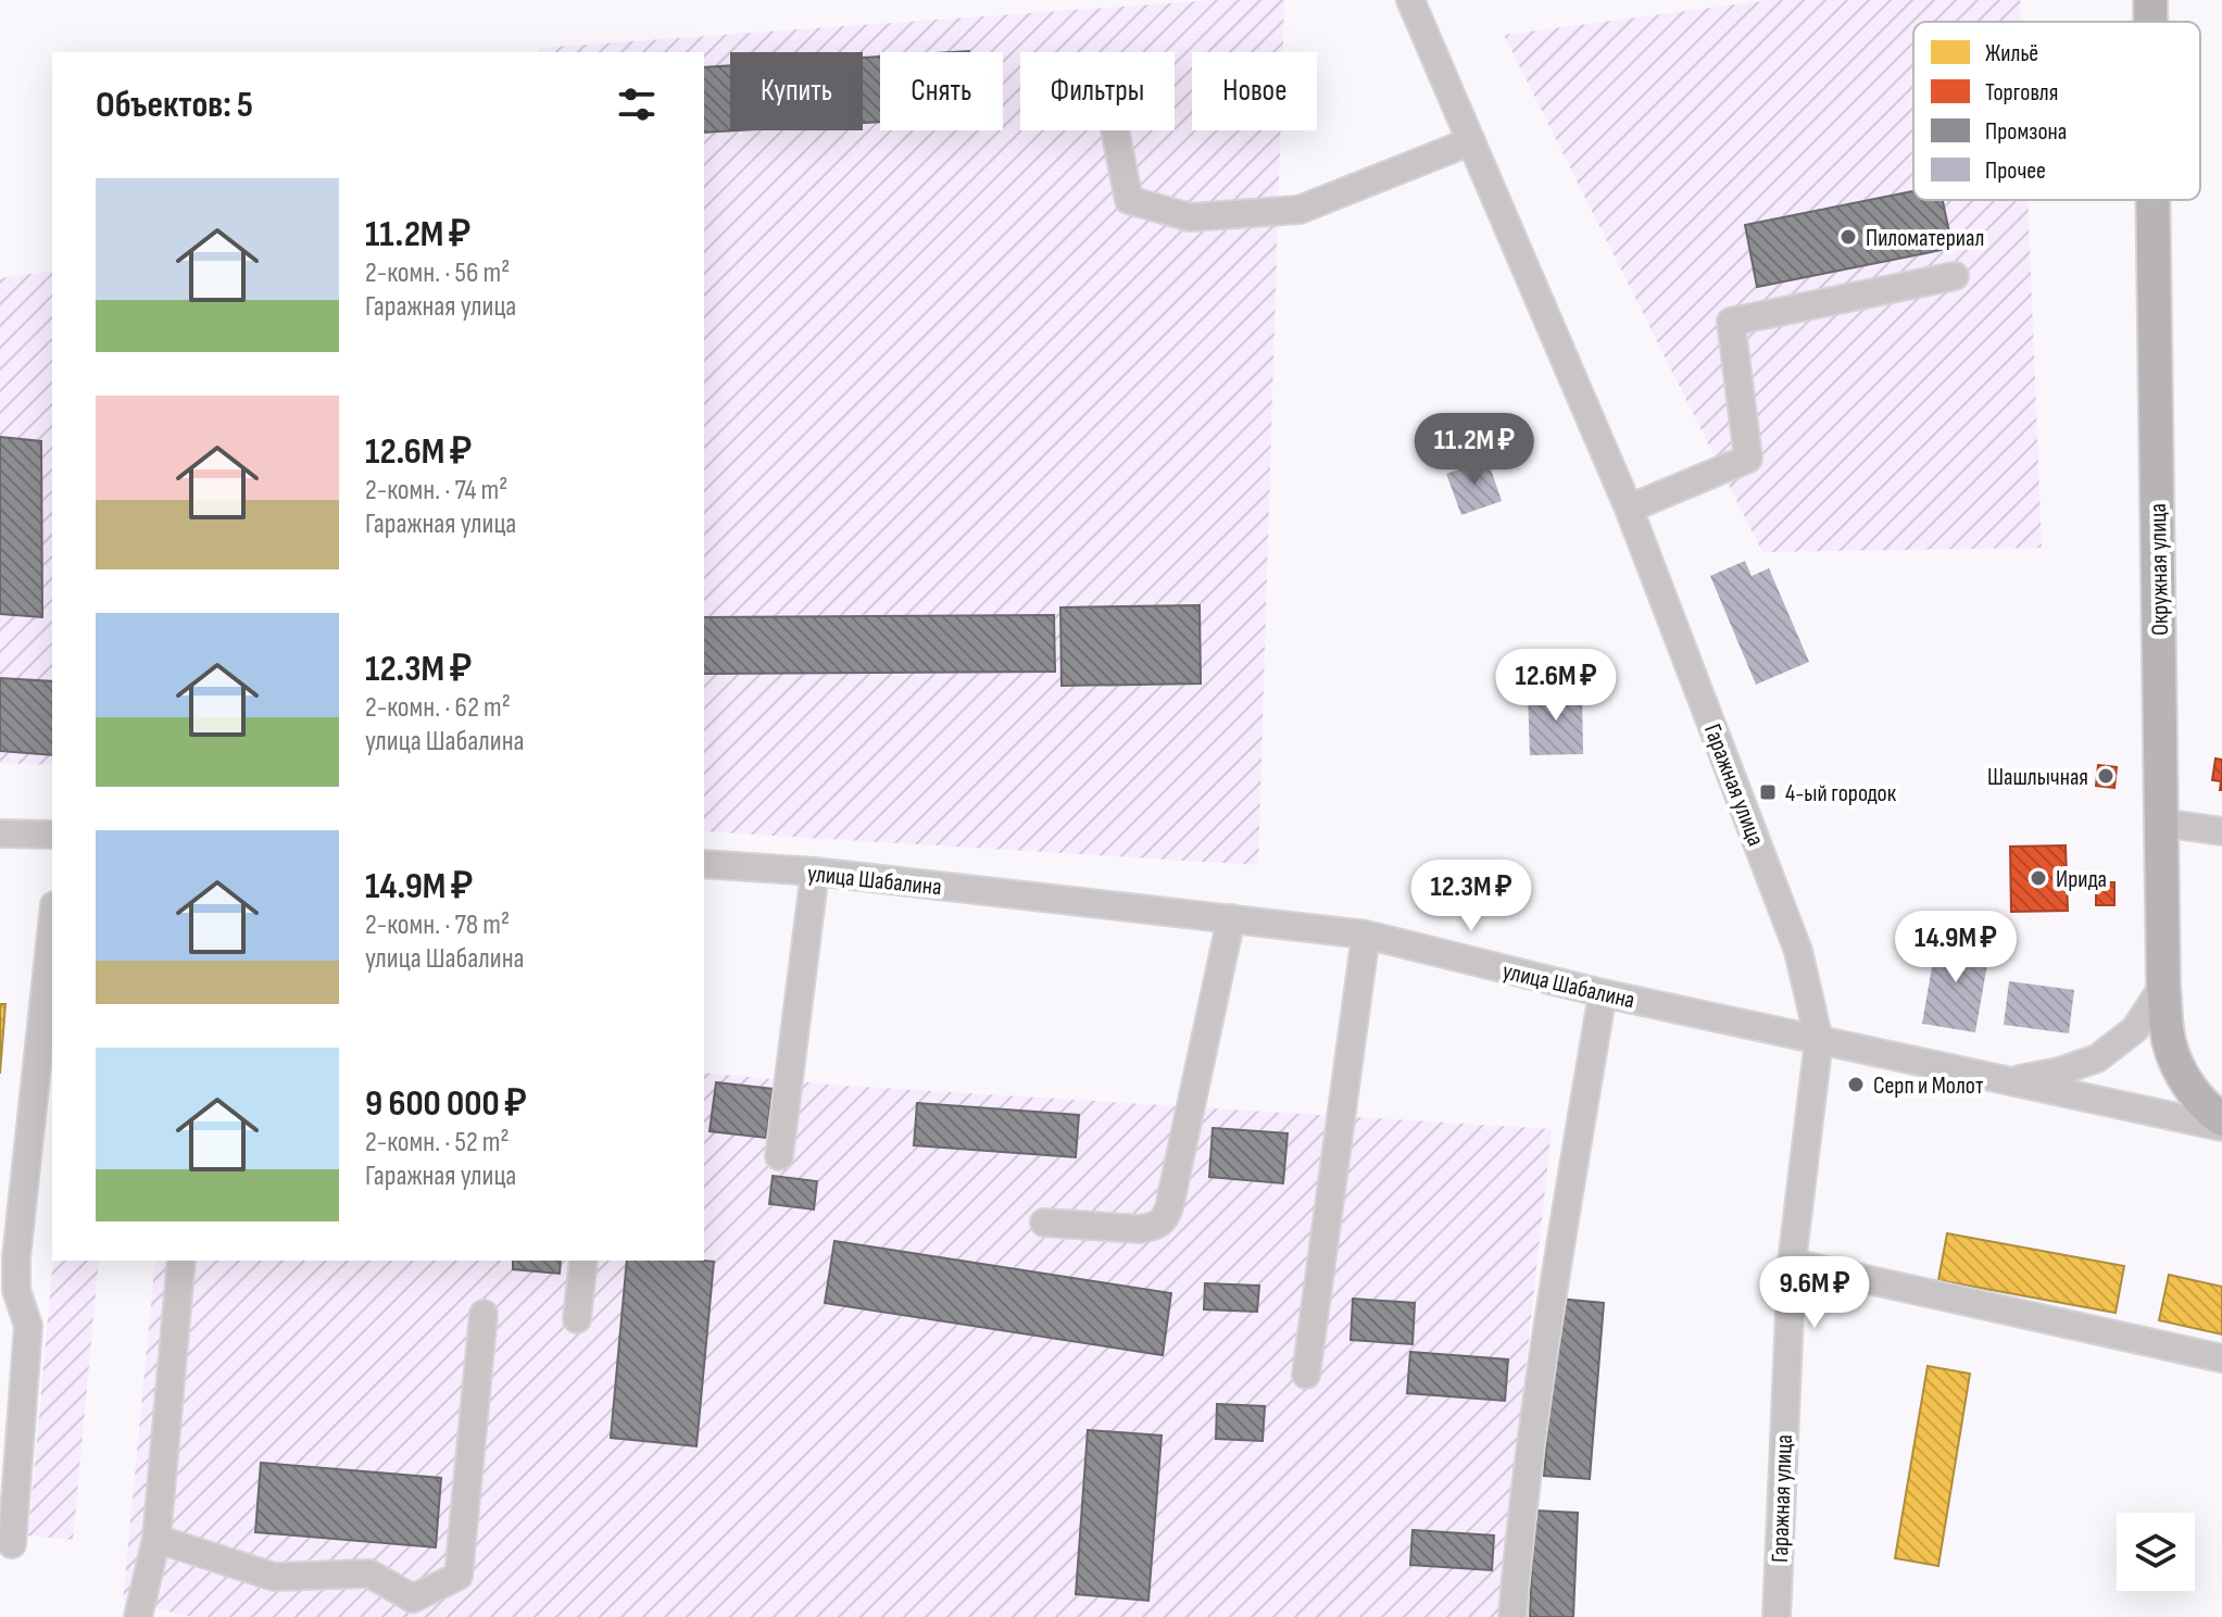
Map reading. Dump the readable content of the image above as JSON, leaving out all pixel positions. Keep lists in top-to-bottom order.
{
  "streets": {
    "main road": ["Окружная улица"],
    "street": ["Гаражная улица", "улица Шабалина"]
  },
  "crossings": [
    ["Гаражная улица", "улица Шабалина"]
  ],
  "places": {
    "other": [
      "Пиломатериал",
      "Шашлычная",
      "Ирида",
      "Серп и Молот"
    ],
    "transit": ["4-ый городок"]
  },
  "legend": [
    "Жильё",
    "Торговля",
    "Промзона",
    "Прочее"
  ],
  "page": {
    "chip": [
      "Купить",
      "Снять",
      "Фильтры",
      "Новое"
    ],
    "heading": "Объектов: 5",
    "list": [
      {
        "name": "11.2M ₽",
        "note": "2-комн. · 56 m² · Гаражная улица"
      },
      {
        "name": "12.6M ₽",
        "note": "2-комн. · 74 m² · Гаражная улица"
      },
      {
        "name": "12.3M ₽",
        "note": "2-комн. · 62 m² · улица Шабалина"
      },
      {
        "name": "14.9M ₽",
        "note": "2-комн. · 78 m² · улица Шабалина"
      },
      {
        "name": "9 600 000 ₽",
        "note": "2-комн. · 52 m² · Гаражная улица"
      }
    ],
    "price": [
      "11.2M ₽",
      "12.6M ₽",
      "12.3M ₽",
      "14.9M ₽",
      "9.6M ₽"
    ]
  }
}
